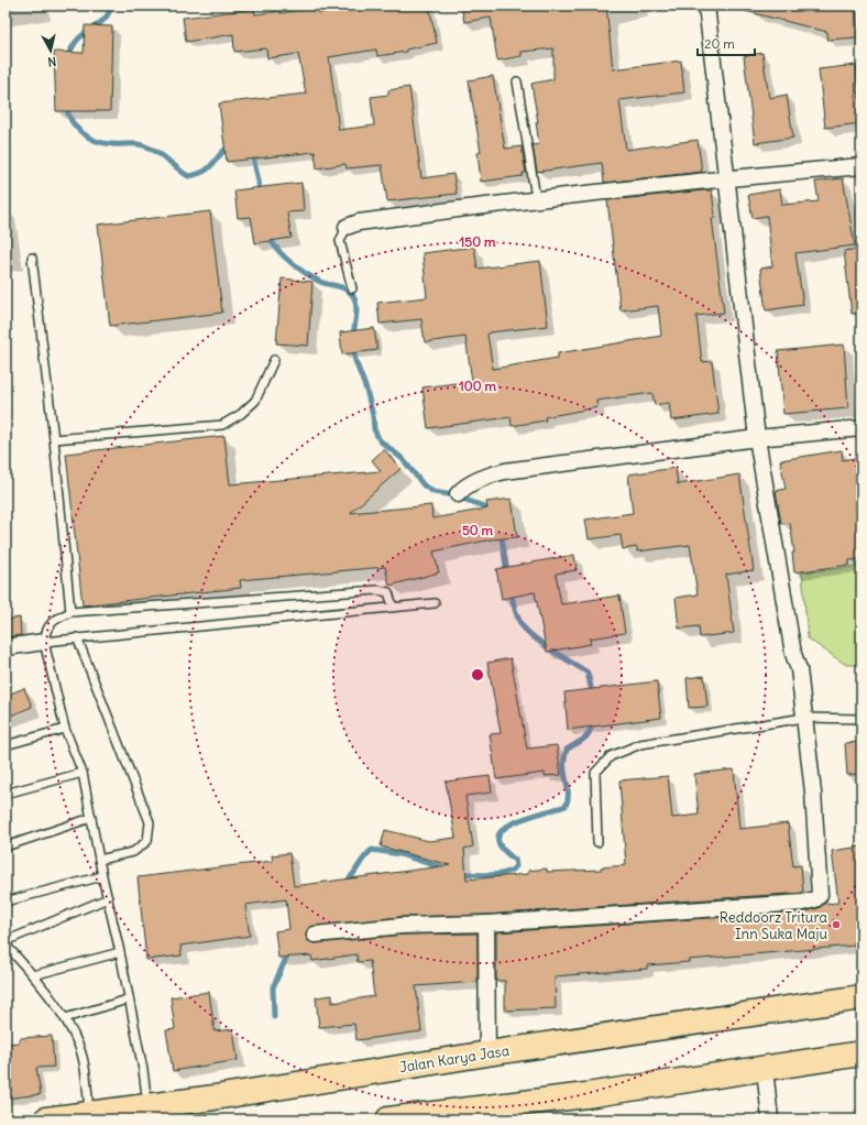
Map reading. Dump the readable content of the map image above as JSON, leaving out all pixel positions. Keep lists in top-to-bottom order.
{
  "streets": {
    "highway": ["Jalan Karya Jasa"]
  },
  "places": ["Reddoorz Tritura Inn Suka Maju"],
  "scale_bar": "20 m",
  "north": "bottom",
  "rings": ["150 m", "100 m", "50 m"]
}
